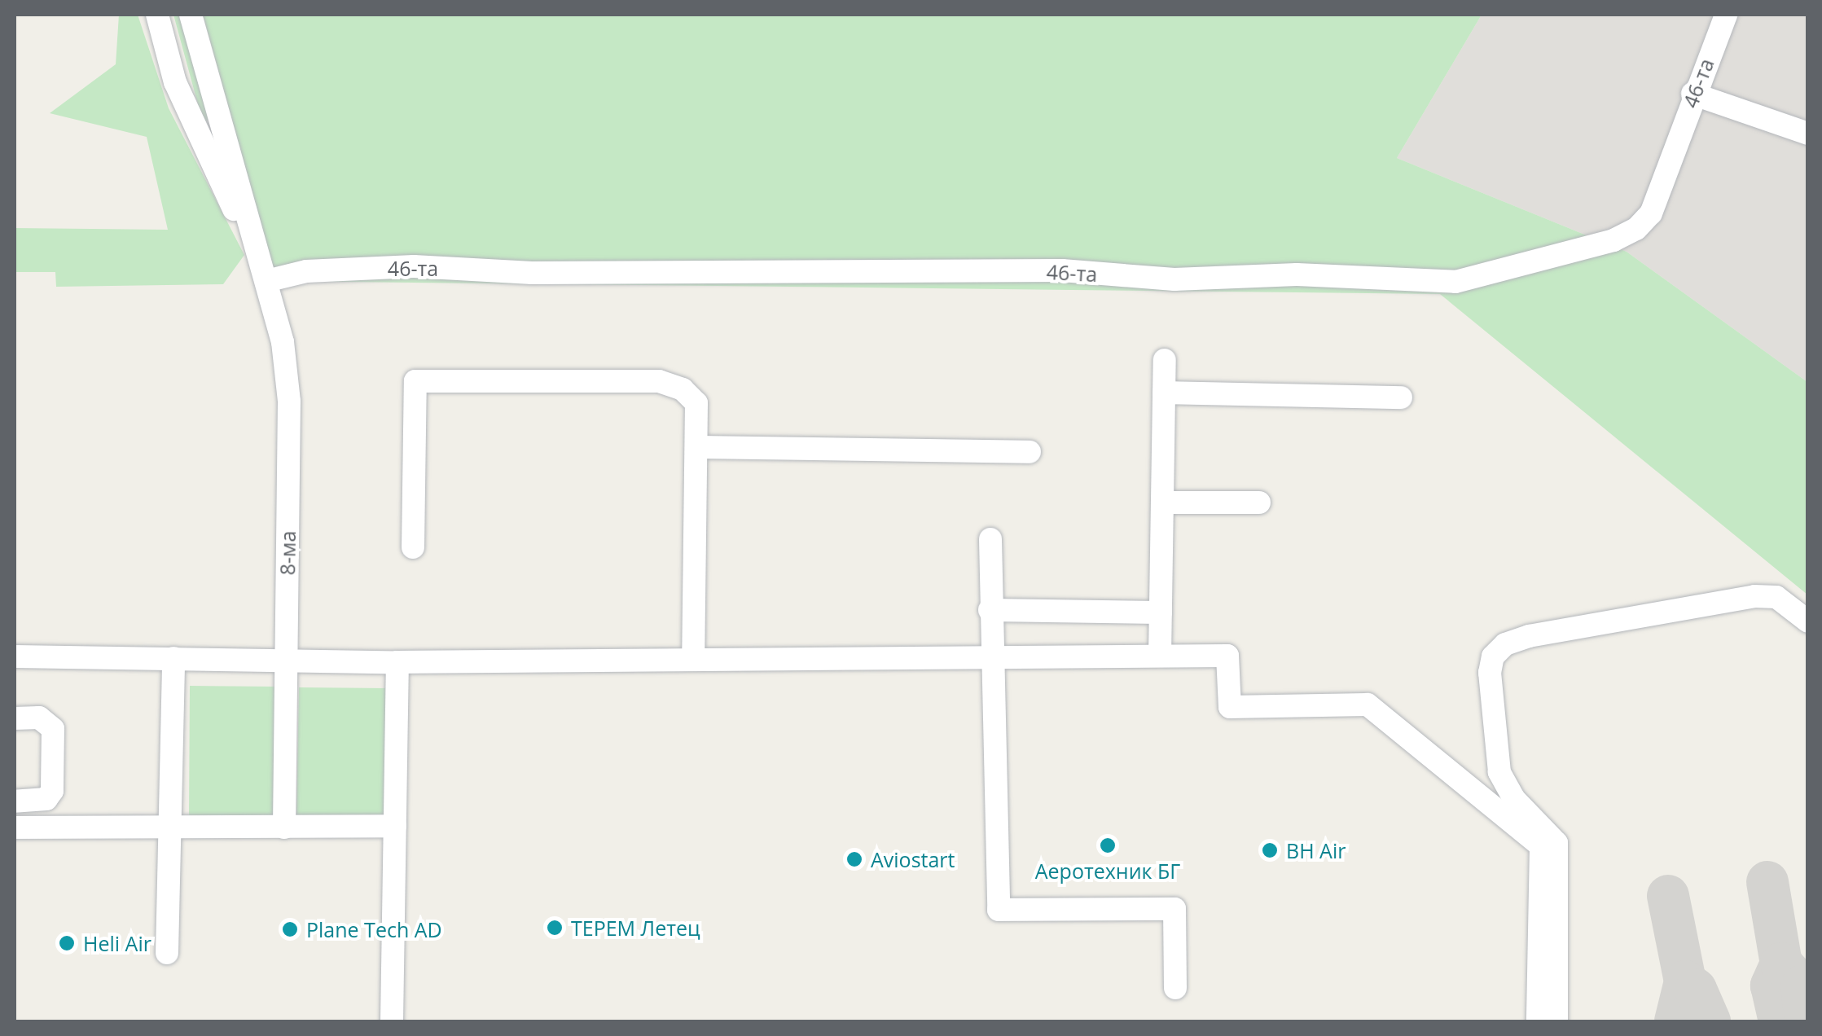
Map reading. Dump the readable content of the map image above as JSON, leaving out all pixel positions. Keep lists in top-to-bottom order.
{
  "streets": {
    "street": ["46-та", "8-ма"]
  },
  "crossings": [
    ["46-та", "8-ма"]
  ],
  "places": [
    "Аеротехник БГ",
    "BH Air",
    "Aviostart",
    "ТЕРЕМ Летец",
    "Plane Tech AD",
    "Heli Air"
  ]
}
